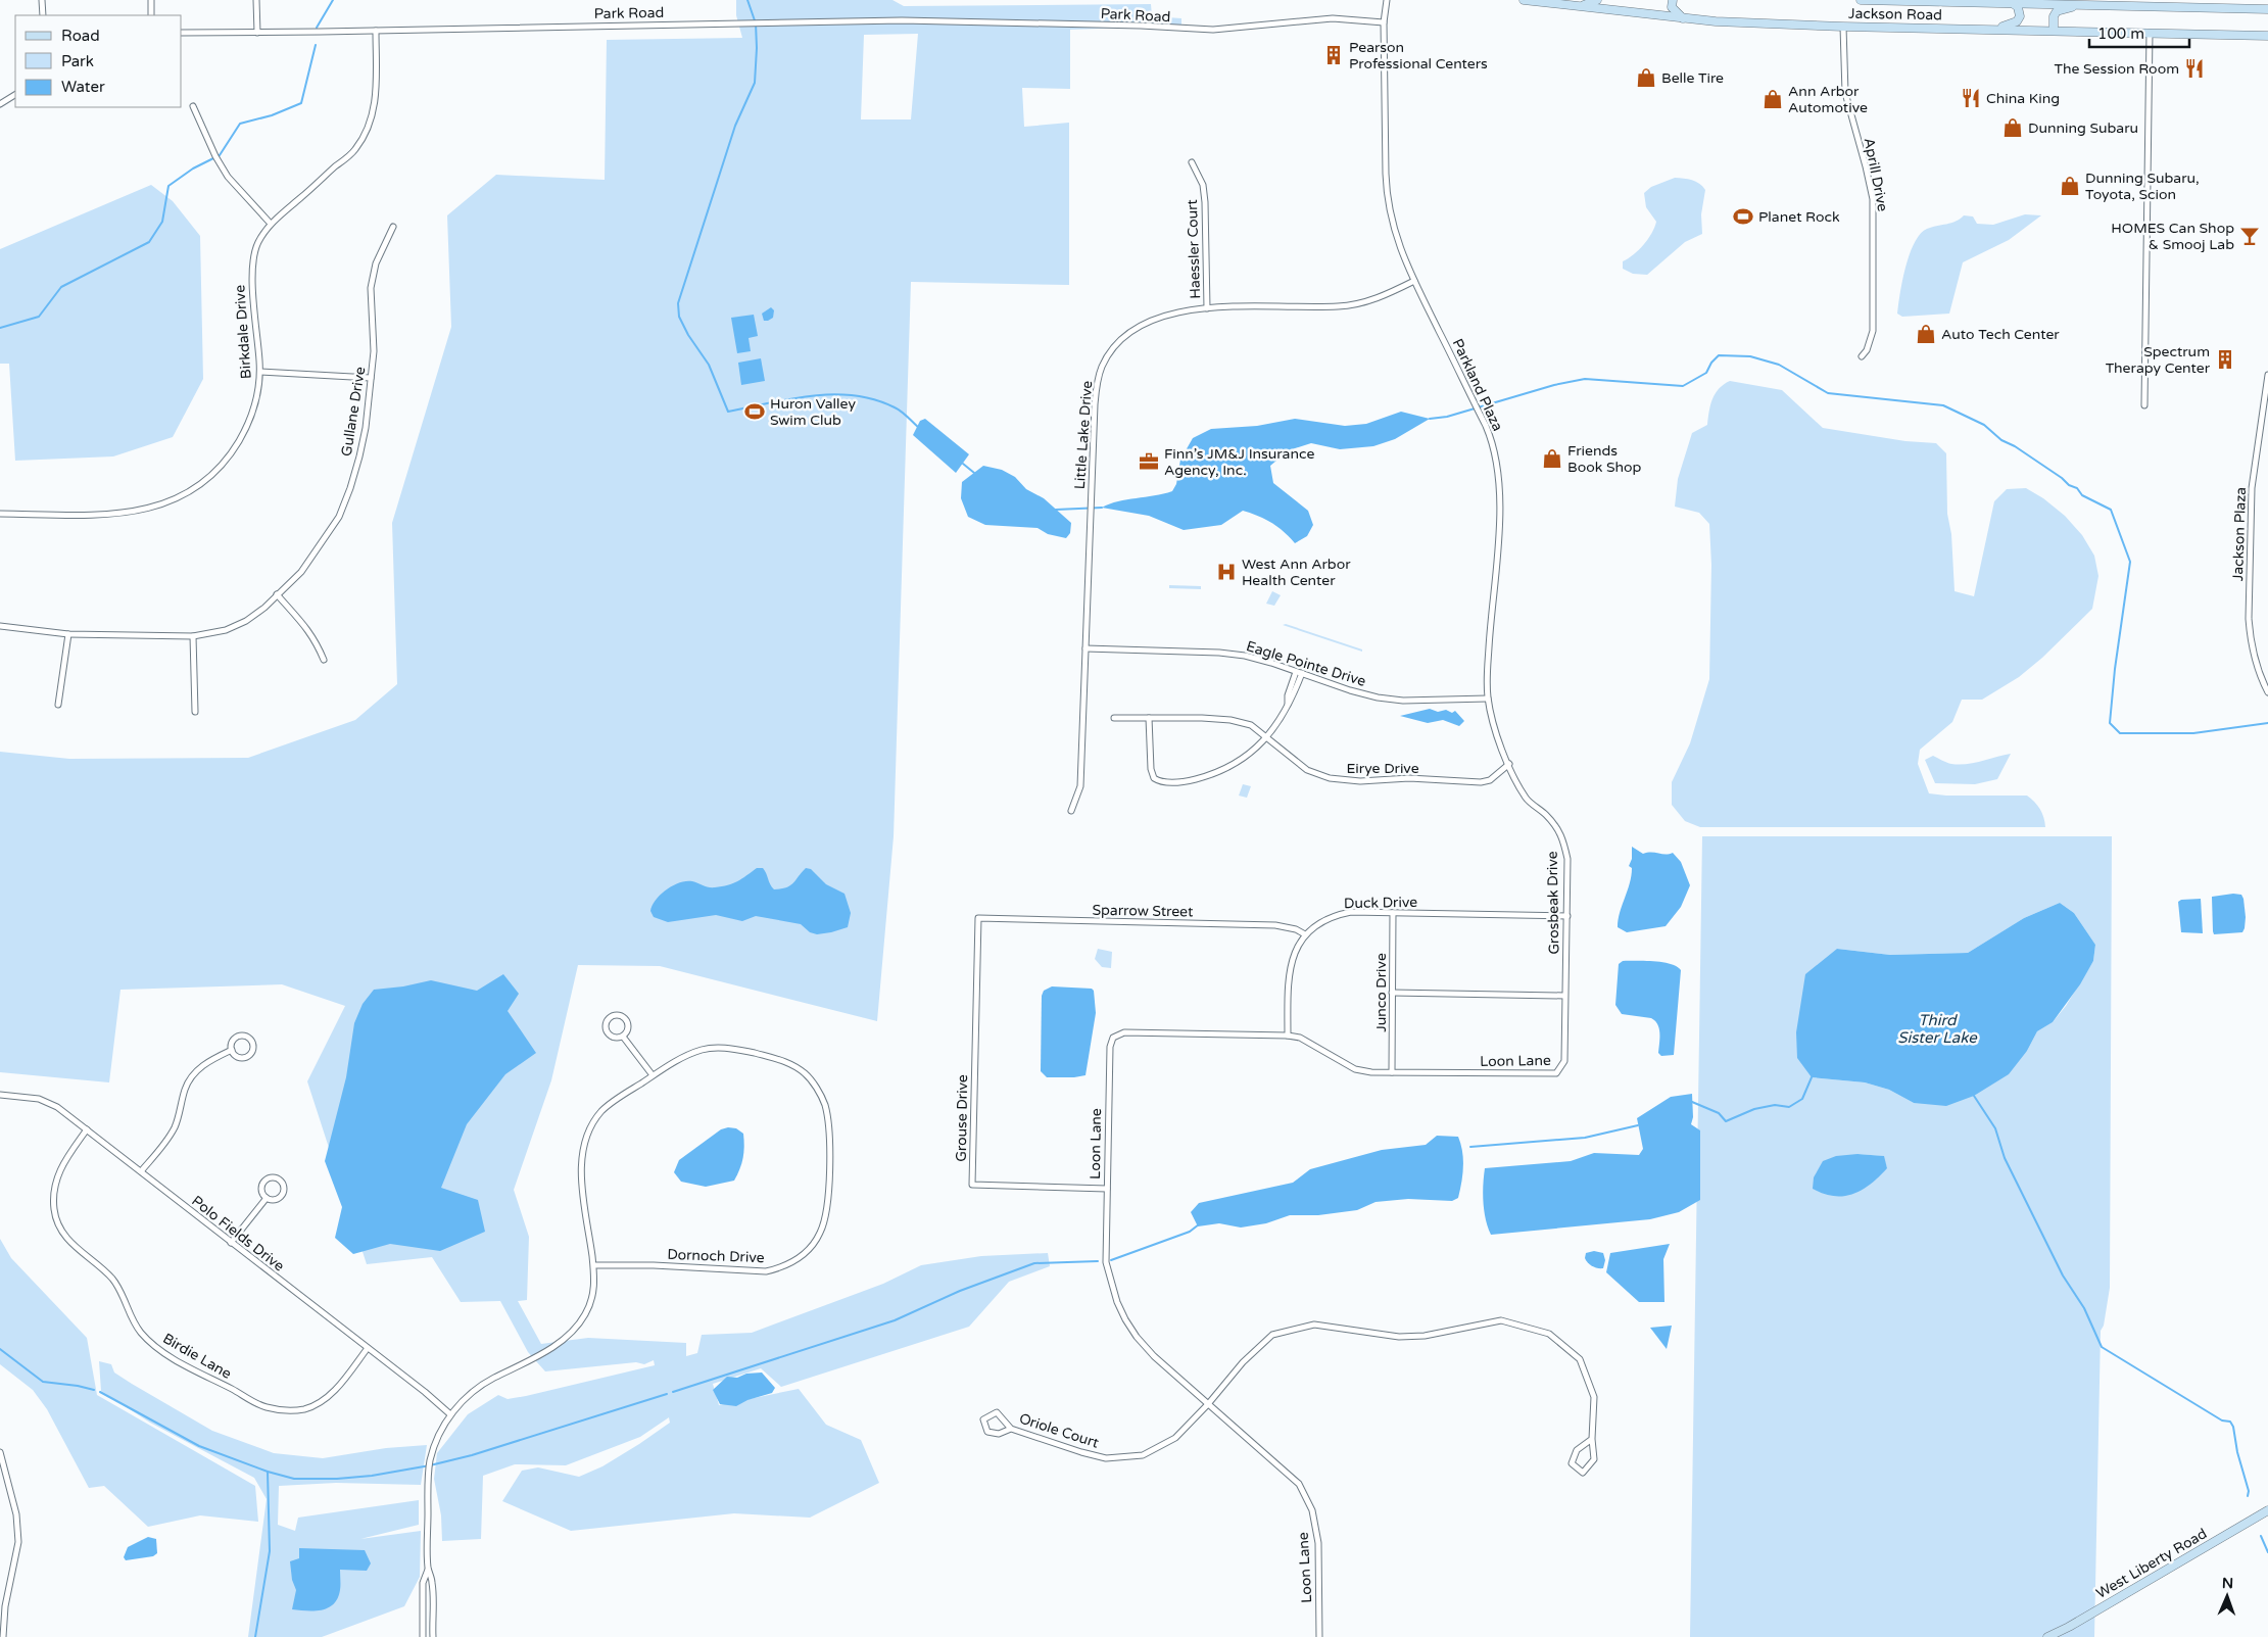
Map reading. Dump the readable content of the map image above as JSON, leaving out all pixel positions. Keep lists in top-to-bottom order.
{
  "streets": {
    "main road": ["Jackson Road", "West Liberty Road"],
    "street": [
      "Park Road",
      "Aprill Drive",
      "Haessler Court",
      "Birkdale Drive",
      "Parkland Plaza",
      "Gullane Drive",
      "Little Lake Drive",
      "Jackson Plaza",
      "Eagle Pointe Drive",
      "Eirye Drive",
      "Duck Drive",
      "Grosbeak Drive",
      "Sparrow Street",
      "Junco Drive",
      "Loon Lane",
      "Grouse Drive",
      "Polo Fields Drive",
      "Dornoch Drive",
      "Birdie Lane",
      "Oriole Court"
    ]
  },
  "crossings": [
    ["Park Road", "Birkdale Drive"],
    ["Park Road", "Parkland Plaza"],
    ["Jackson Road", "Aprill Drive"],
    ["Haessler Court", "Little Lake Drive"],
    ["Parkland Plaza", "Little Lake Drive"],
    ["Parkland Plaza", "Eagle Pointe Drive"],
    ["Parkland Plaza", "Eirye Drive"],
    ["Parkland Plaza", "Grosbeak Drive"],
    ["Little Lake Drive", "Eagle Pointe Drive"],
    ["Eirye Drive", "Grosbeak Drive"],
    ["Duck Drive", "Grosbeak Drive"],
    ["Duck Drive", "Sparrow Street"],
    ["Duck Drive", "Junco Drive"],
    ["Duck Drive", "Loon Lane"],
    ["Grosbeak Drive", "Loon Lane"],
    ["Sparrow Street", "Grouse Drive"],
    ["Junco Drive", "Loon Lane"],
    ["Loon Lane", "Grouse Drive"],
    ["Loon Lane", "Oriole Court"],
    ["Polo Fields Drive", "Dornoch Drive"],
    ["Polo Fields Drive", "Birdie Lane"]
  ],
  "water": ["Third Sister Lake"],
  "places": {
    "building": ["Pearson Professional Centers", "Spectrum Therapy Center"],
    "restaurant": ["The Session Room", "China King"],
    "shop": [
      "Belle Tire",
      "Ann Arbor Automotive",
      "Dunning Subaru",
      "Dunning Subaru, Toyota, Scion",
      "Auto Tech Center",
      "Friends Book Shop"
    ],
    "sports": ["Planet Rock", "Huron Valley Swim Club"],
    "bar": ["HOMES Can Shop & Smooj Lab"],
    "office": ["Finn’s JM&J Insurance Agency, Inc."],
    "hospital": ["West Ann Arbor Health Center"]
  },
  "legend": ["Road", "Park", "Water"],
  "scale_bar": "100 m",
  "north": "top"
}
